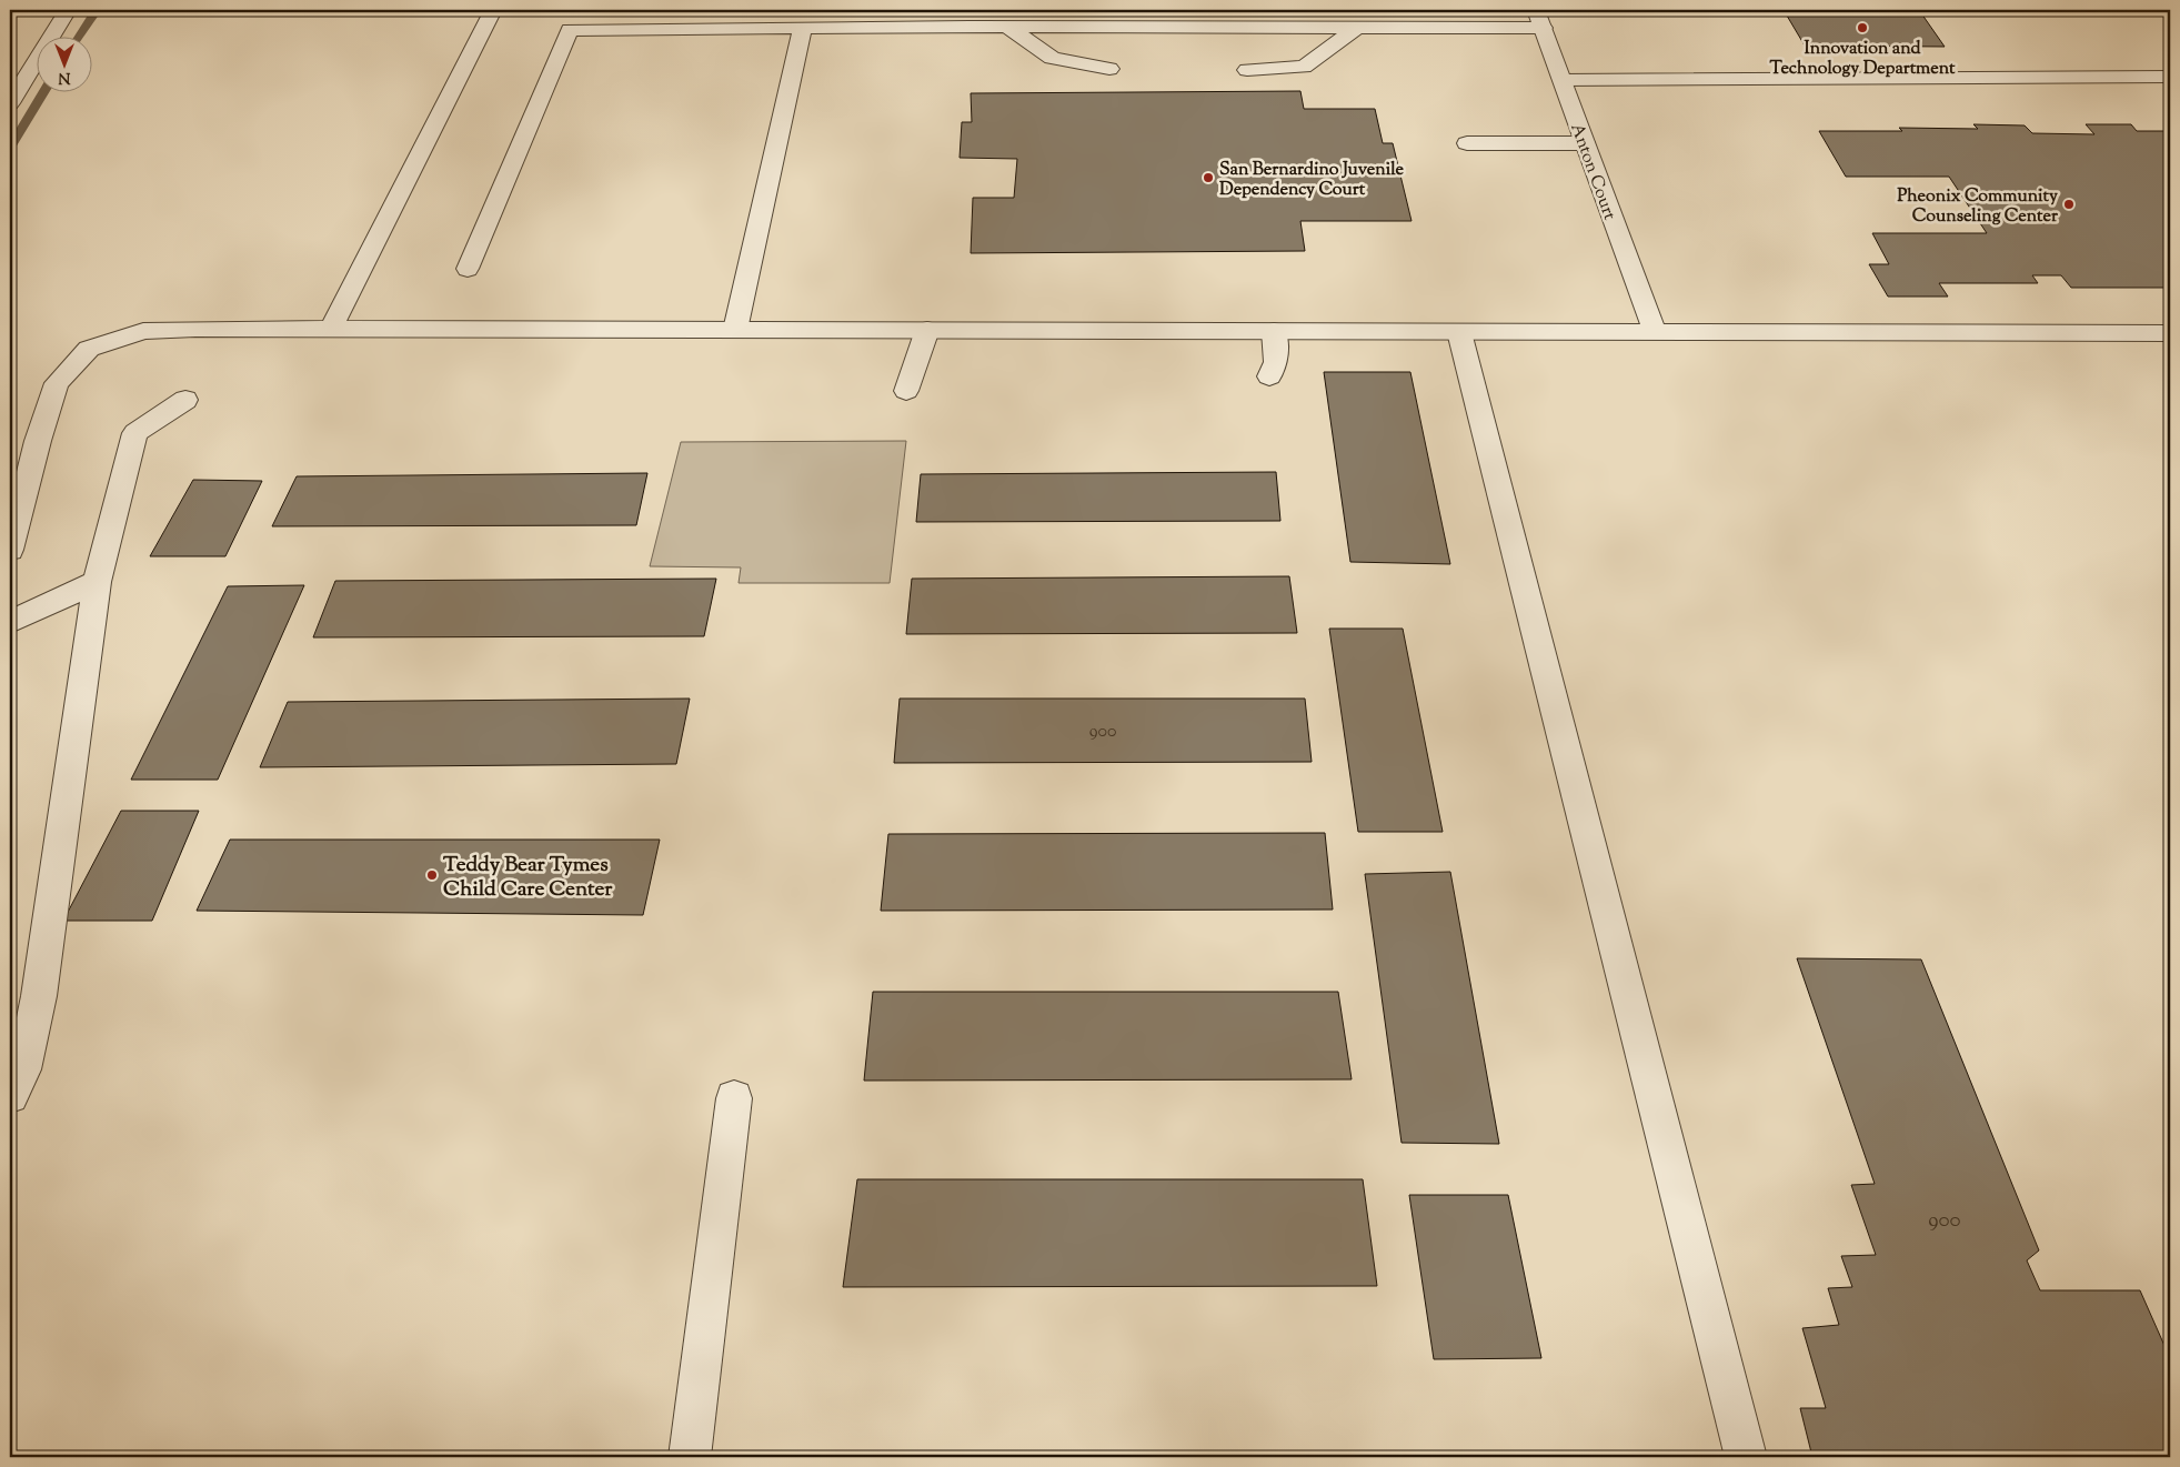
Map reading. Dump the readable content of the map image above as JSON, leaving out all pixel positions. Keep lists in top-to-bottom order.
{
  "streets": {
    "street": ["Anton Court"]
  },
  "places": [
    "Innovation and Technology Department",
    "San Bernardino Juvenile Dependency Court",
    "Pheonix Community Counseling Center",
    "Teddy Bear Tymes Child Care Center"
  ],
  "house_numbers": ["900", "900"],
  "north": "bottom"
}
